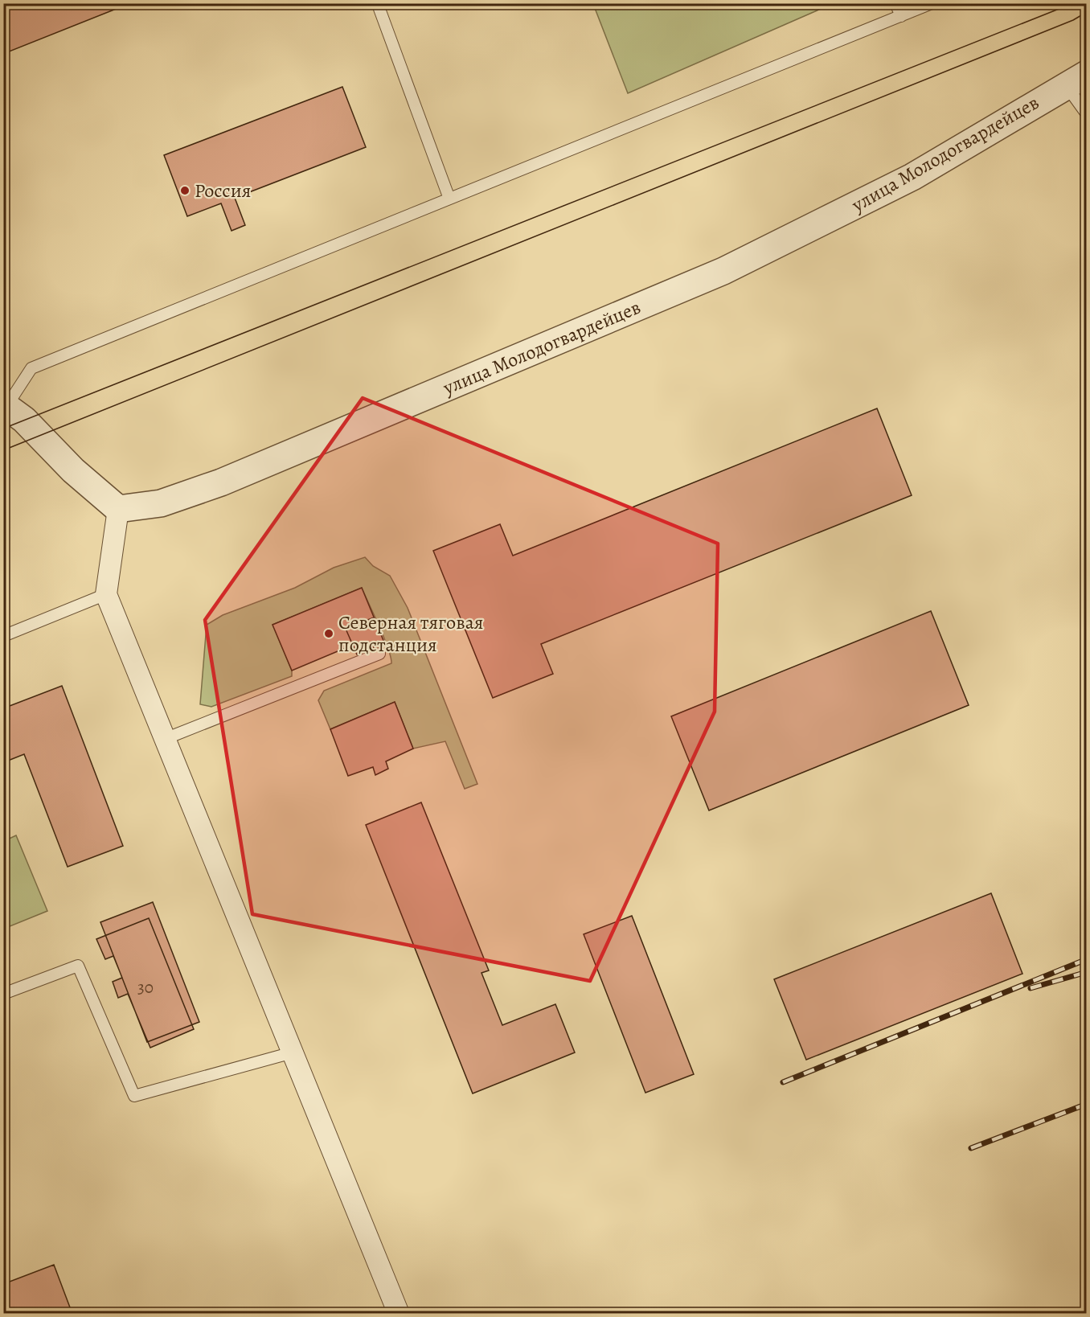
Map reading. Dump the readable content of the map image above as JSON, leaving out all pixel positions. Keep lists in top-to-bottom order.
{
  "streets": {
    "street": ["улица Молодогвардейцев"]
  },
  "places": ["Россия", "Северная тяговая подстанция"],
  "house_numbers": ["30"]
}
